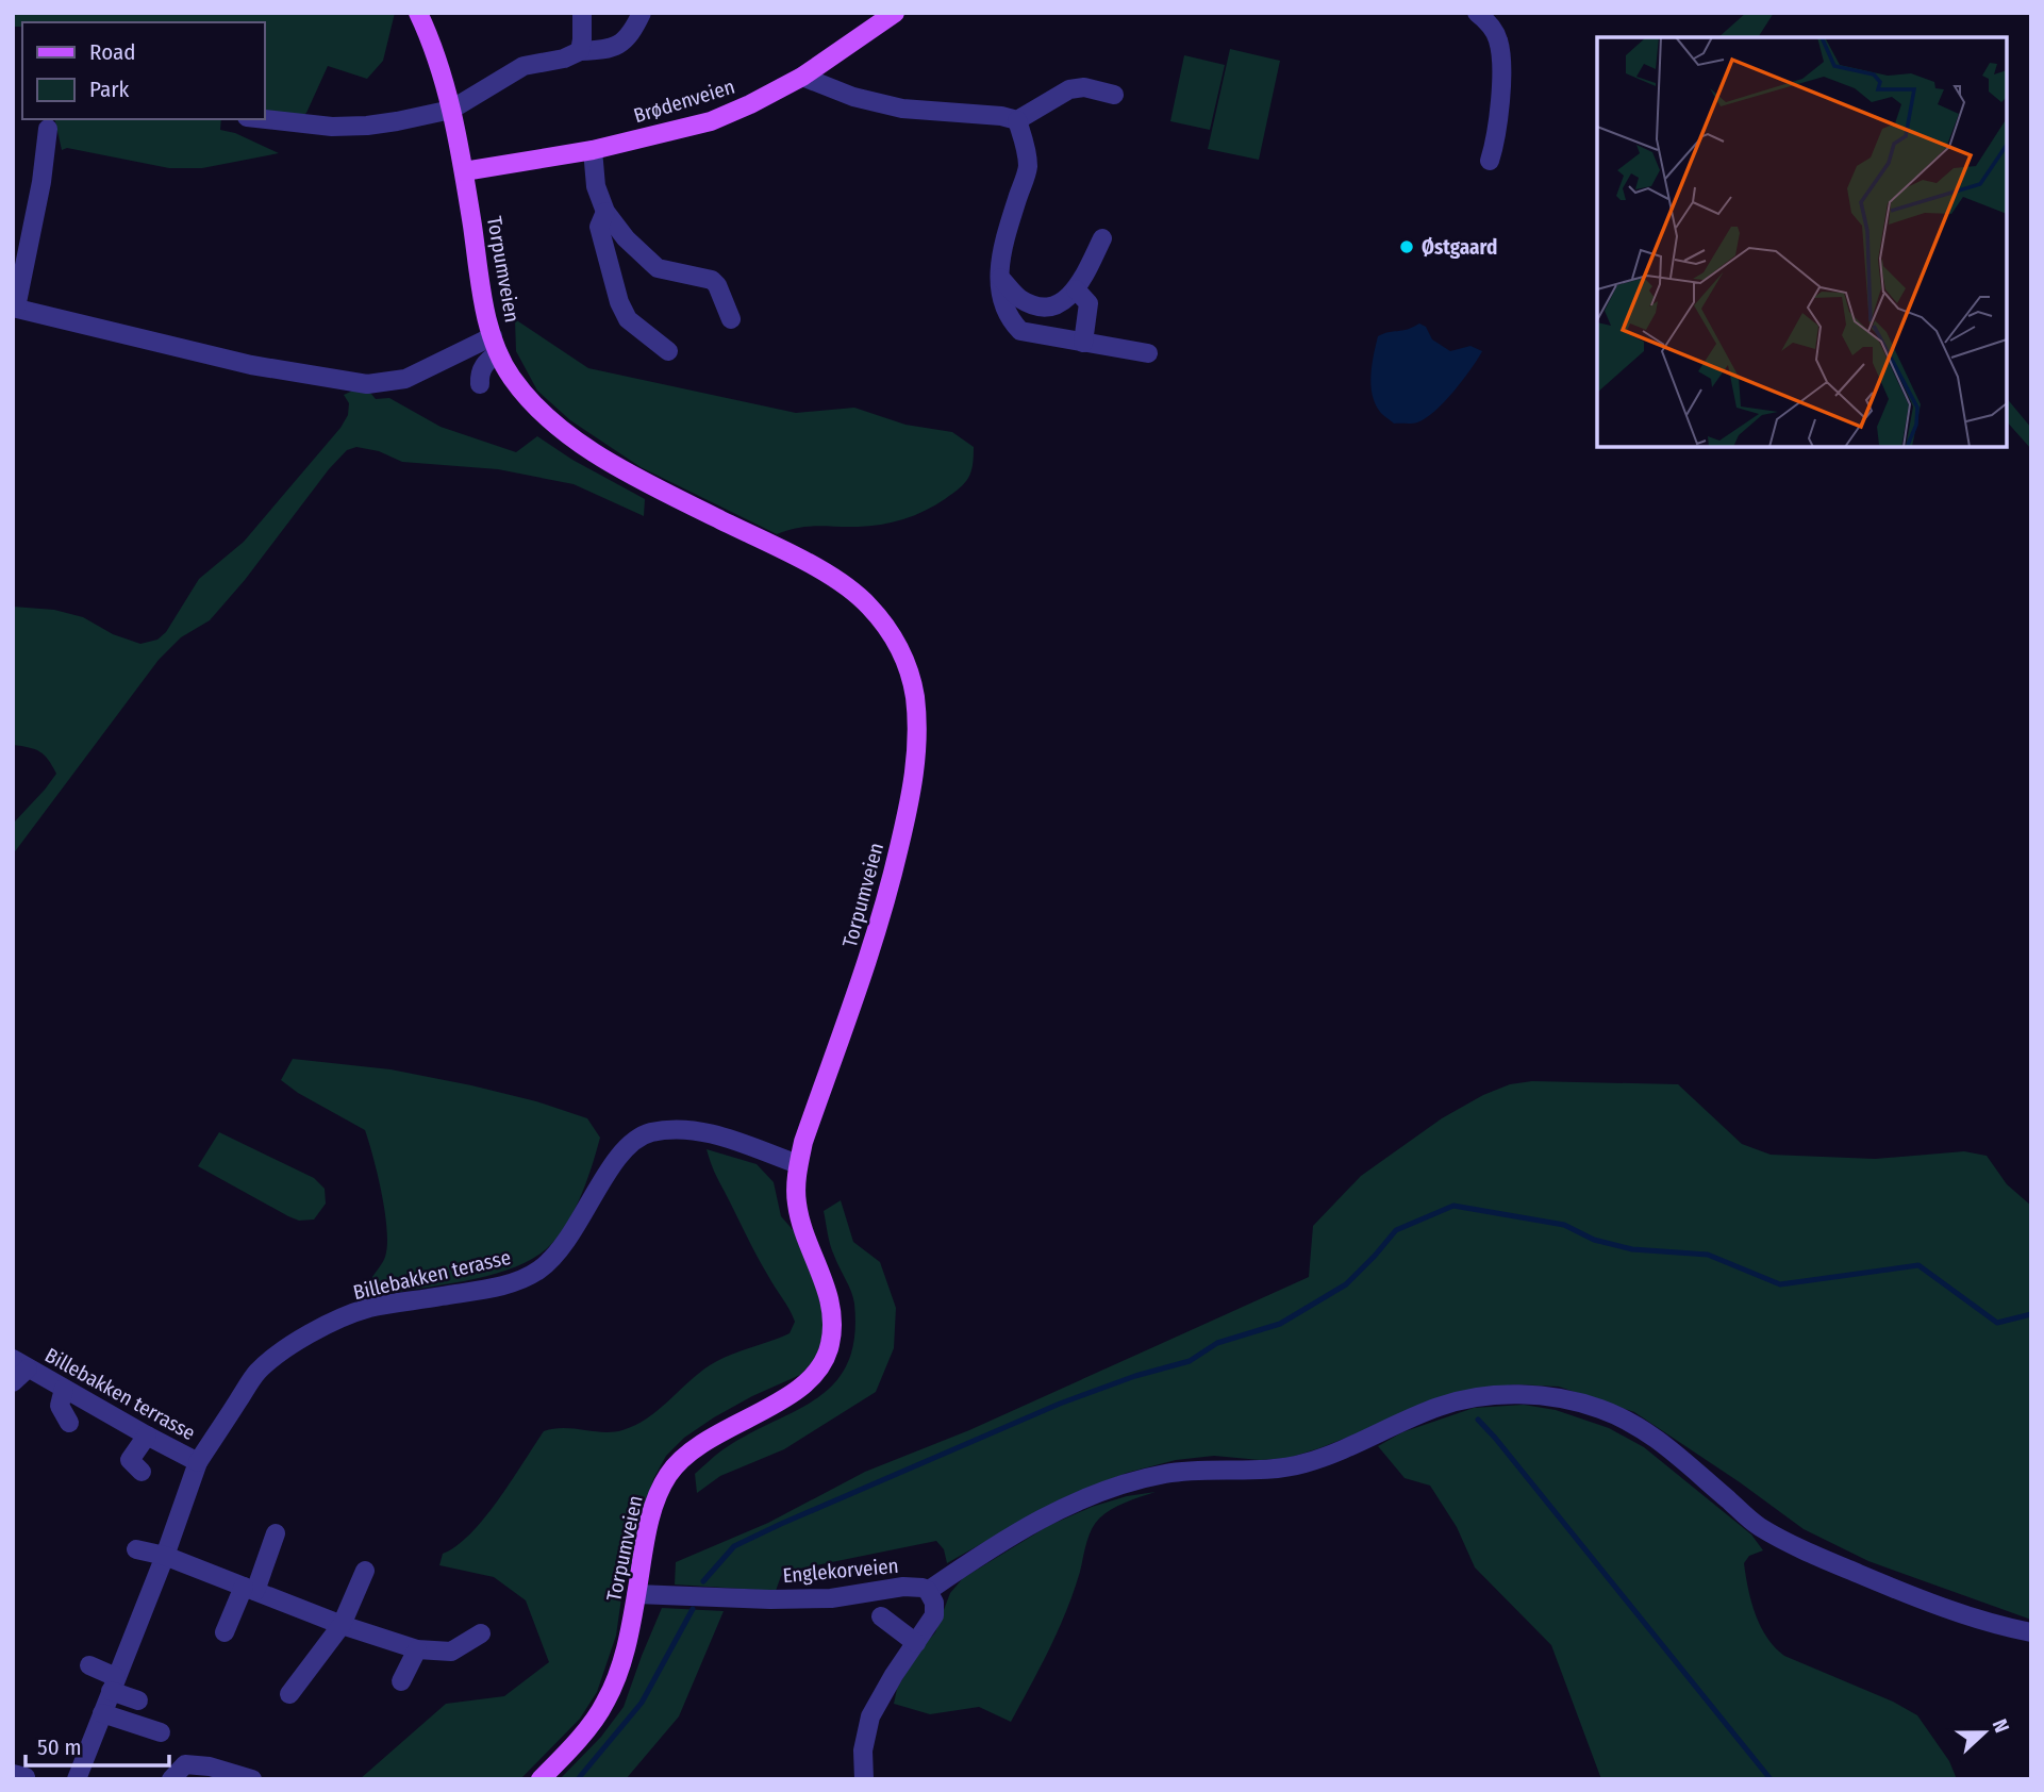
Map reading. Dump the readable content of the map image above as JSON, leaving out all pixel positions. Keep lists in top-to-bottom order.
{
  "streets": {
    "main road": ["Brødenveien", "Torpumveien"],
    "street": ["Billebakken terasse", "Billebakken terrasse", "Englekorveien"]
  },
  "crossings": [
    ["Brødenveien", "Torpumveien"],
    ["Torpumveien", "Billebakken terasse"],
    ["Torpumveien", "Englekorveien"],
    ["Billebakken terasse", "Billebakken terrasse"]
  ],
  "places": ["Østgaard"],
  "legend": ["Road", "Park"],
  "scale_bar": "50 m",
  "north": "right"
}
